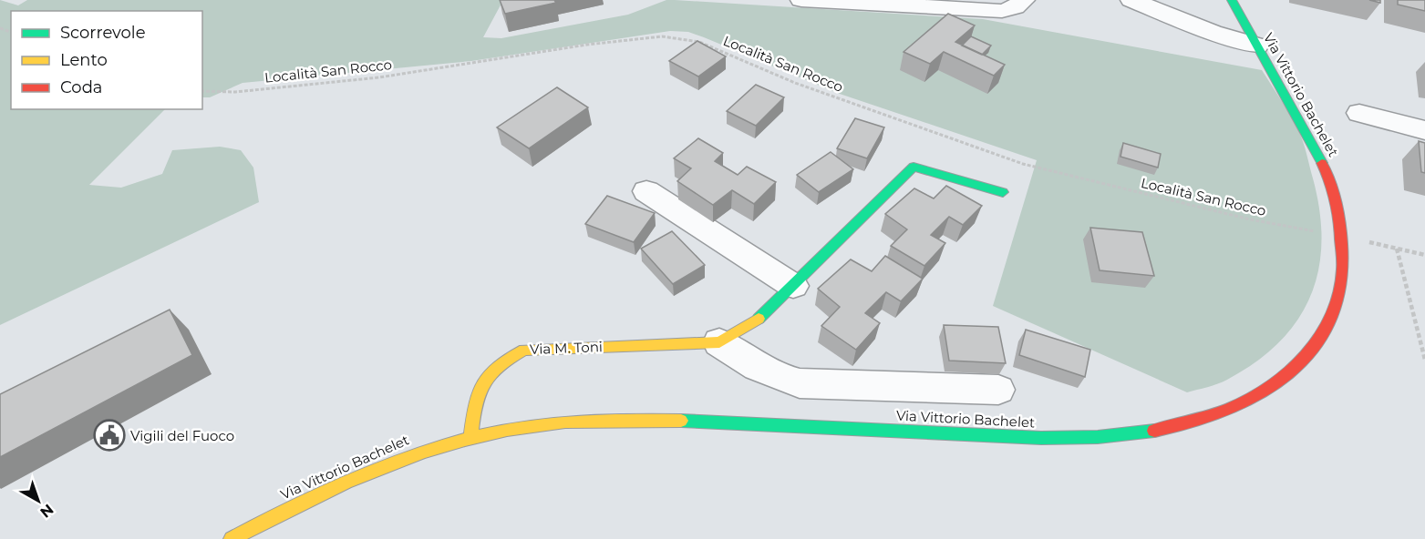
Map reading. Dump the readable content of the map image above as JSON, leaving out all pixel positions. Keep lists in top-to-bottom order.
{
  "streets": {
    "street": ["Via Vittorio Bachelet", "Via M. Toni"],
    "path": ["Località San Rocco"]
  },
  "crossings": [
    ["Località San Rocco", "Via Vittorio Bachelet"],
    ["Via Vittorio Bachelet", "Via M. Toni"]
  ],
  "places": {
    "public building": ["Vigili del Fuoco"]
  },
  "legend": ["Scorrevole", "Lento", "Coda"],
  "north": "bottom right"
}
